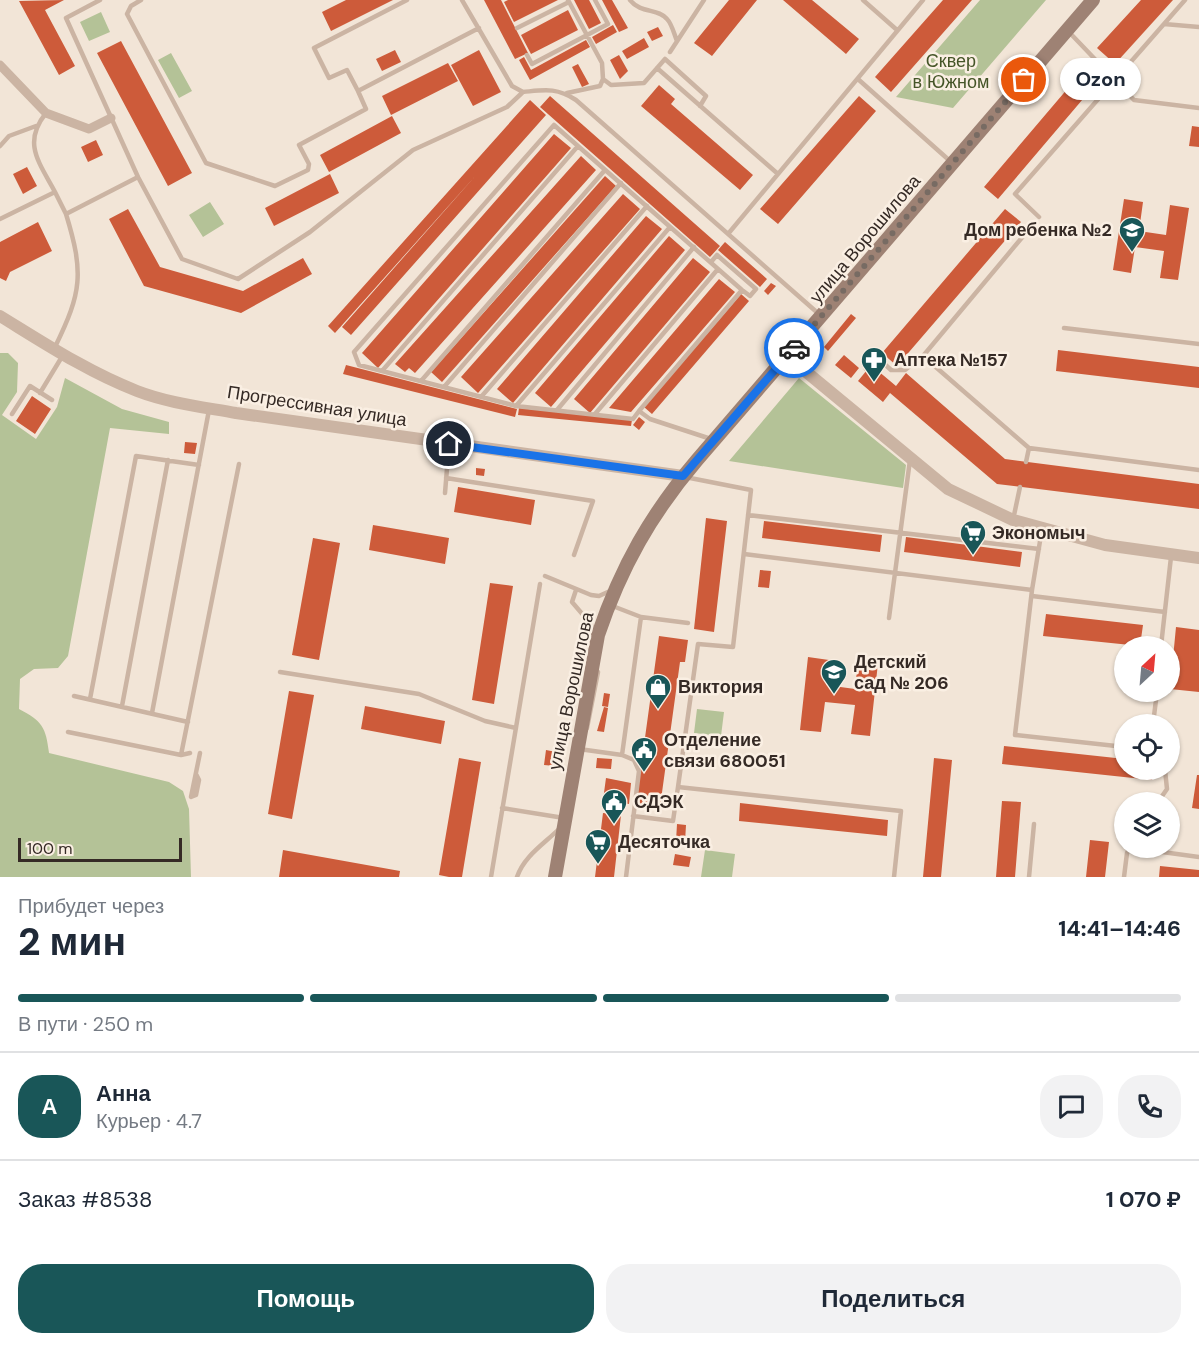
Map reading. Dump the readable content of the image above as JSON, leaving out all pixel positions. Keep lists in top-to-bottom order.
{
  "streets": {
    "main road": ["улица Ворошилова"],
    "street": ["Прогрессивная улица"]
  },
  "crossings": [
    ["улица Ворошилова", "Прогрессивная улица"]
  ],
  "parks": ["Сквер в Южном"],
  "places": {
    "other": ["Ozon"],
    "school or university": ["Дом ребенка №2", "Детский сад № 206"],
    "pharmacy": ["Аптека №157"],
    "supermarket": ["Экономыч", "Десяточка"],
    "shop": ["Виктория"],
    "public building": ["Отделение связи 680051", "СДЭК"]
  },
  "scale_bar": "100 m",
  "north": "top right",
  "page": {
    "bubble": "Ozon",
    "scale": "100 m",
    "heading": ["2 мин", "Прибудет через", "14:41–14:46"],
    "panel": [
      "Анна",
      "Курьер · 4.7",
      "Заказ #8538",
      "1 070 ₽"
    ],
    "bar": "В пути · 250 m",
    "round": "А",
    "buttons": ["Помощь", "Поделиться"]
  }
}
